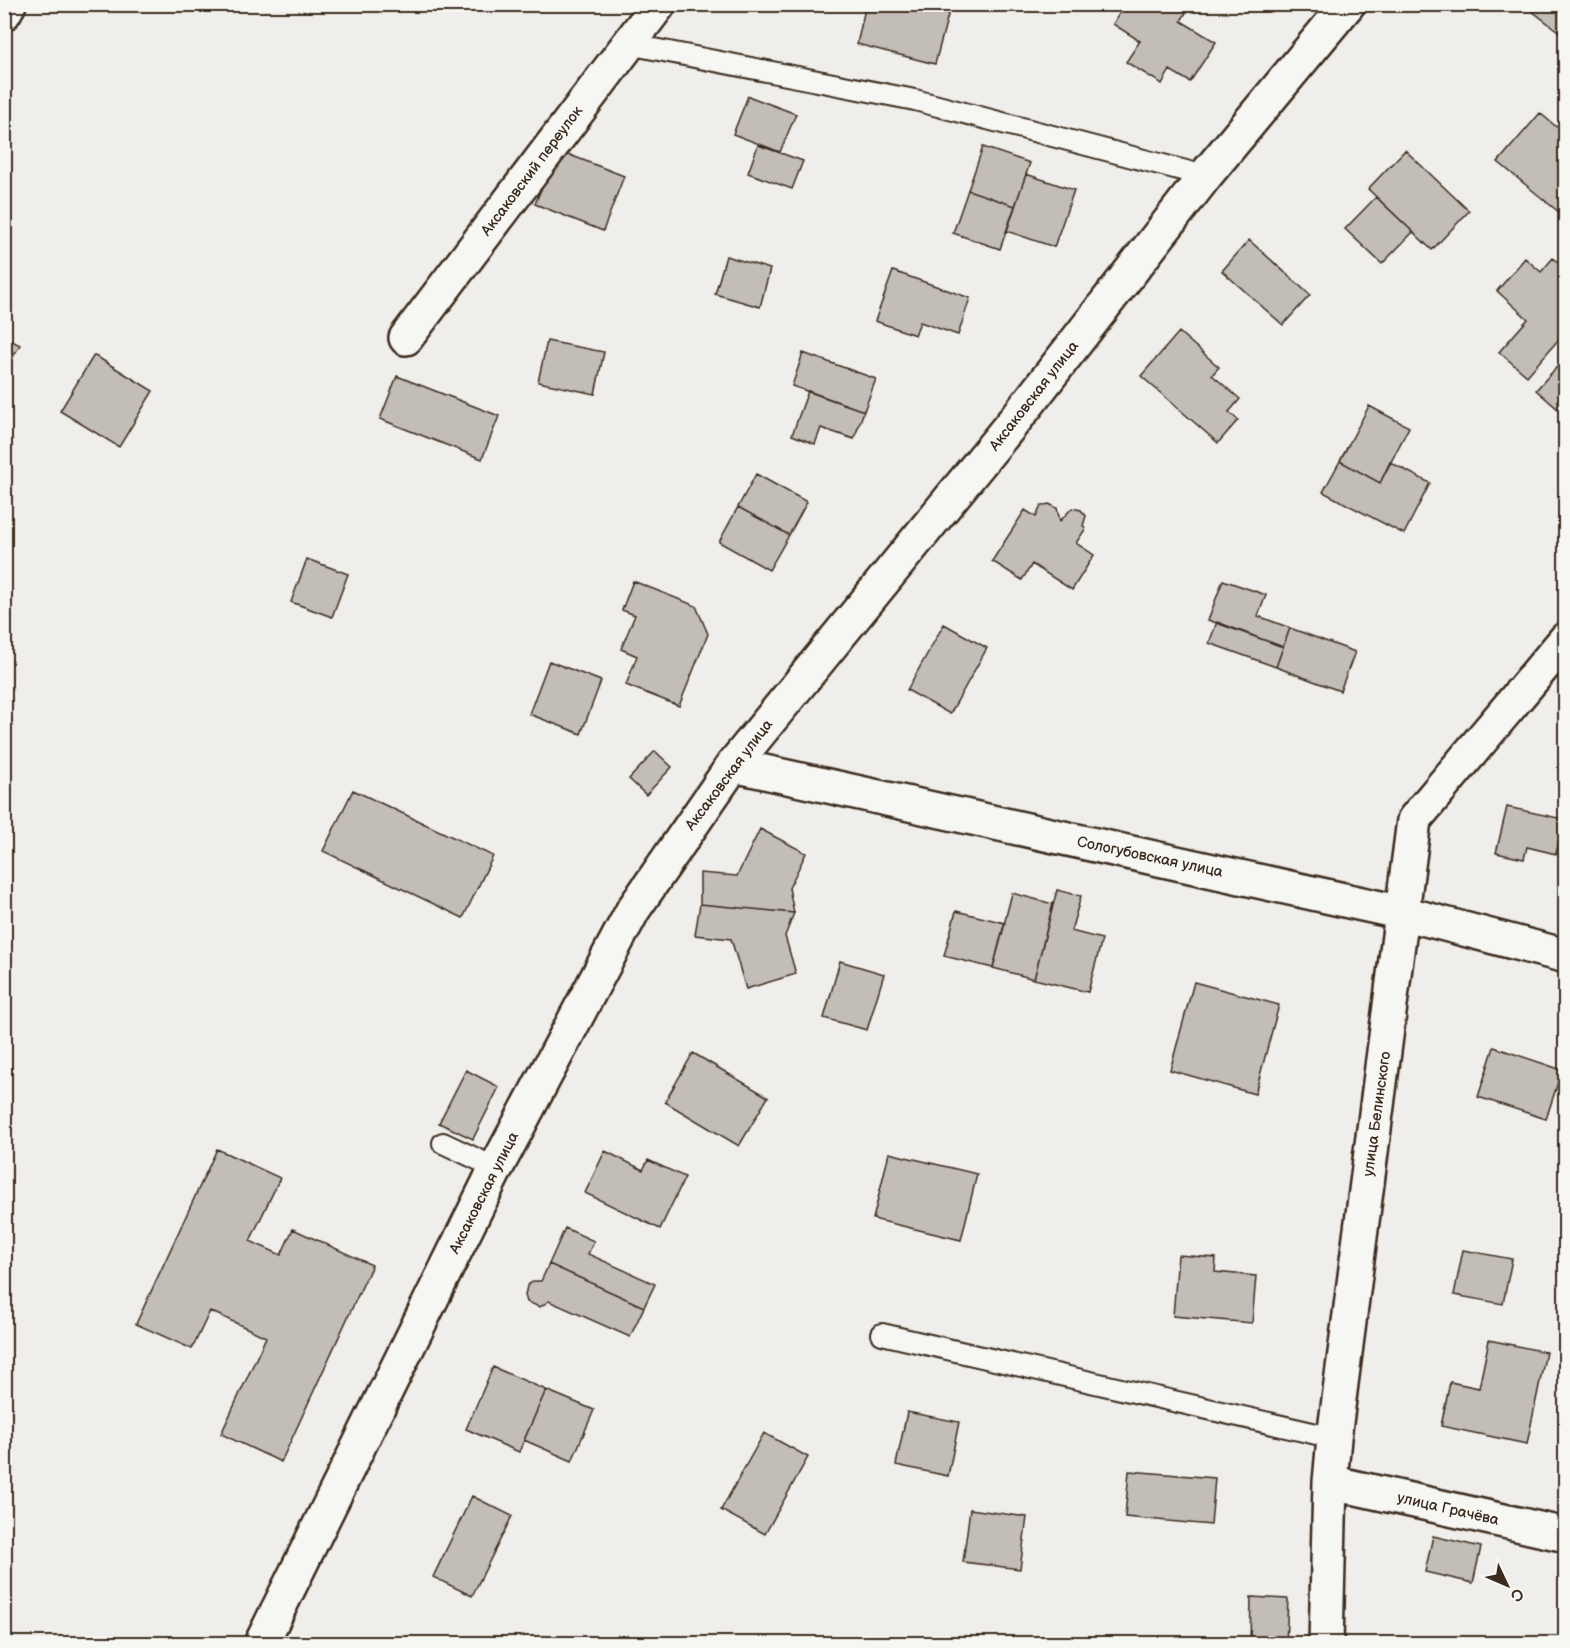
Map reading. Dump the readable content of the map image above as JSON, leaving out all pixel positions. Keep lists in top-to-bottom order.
{
  "streets": {
    "street": [
      "Аксаковский переулок",
      "Аксаковская улица",
      "Сологубовская улица",
      "улица Белинского",
      "улица Грачёва"
    ]
  },
  "crossings": [
    ["Аксаковская улица", "Сологубовская улица"],
    ["Сологубовская улица", "улица Белинского"],
    ["улица Белинского", "улица Грачёва"]
  ],
  "north": "bottom right"
}
